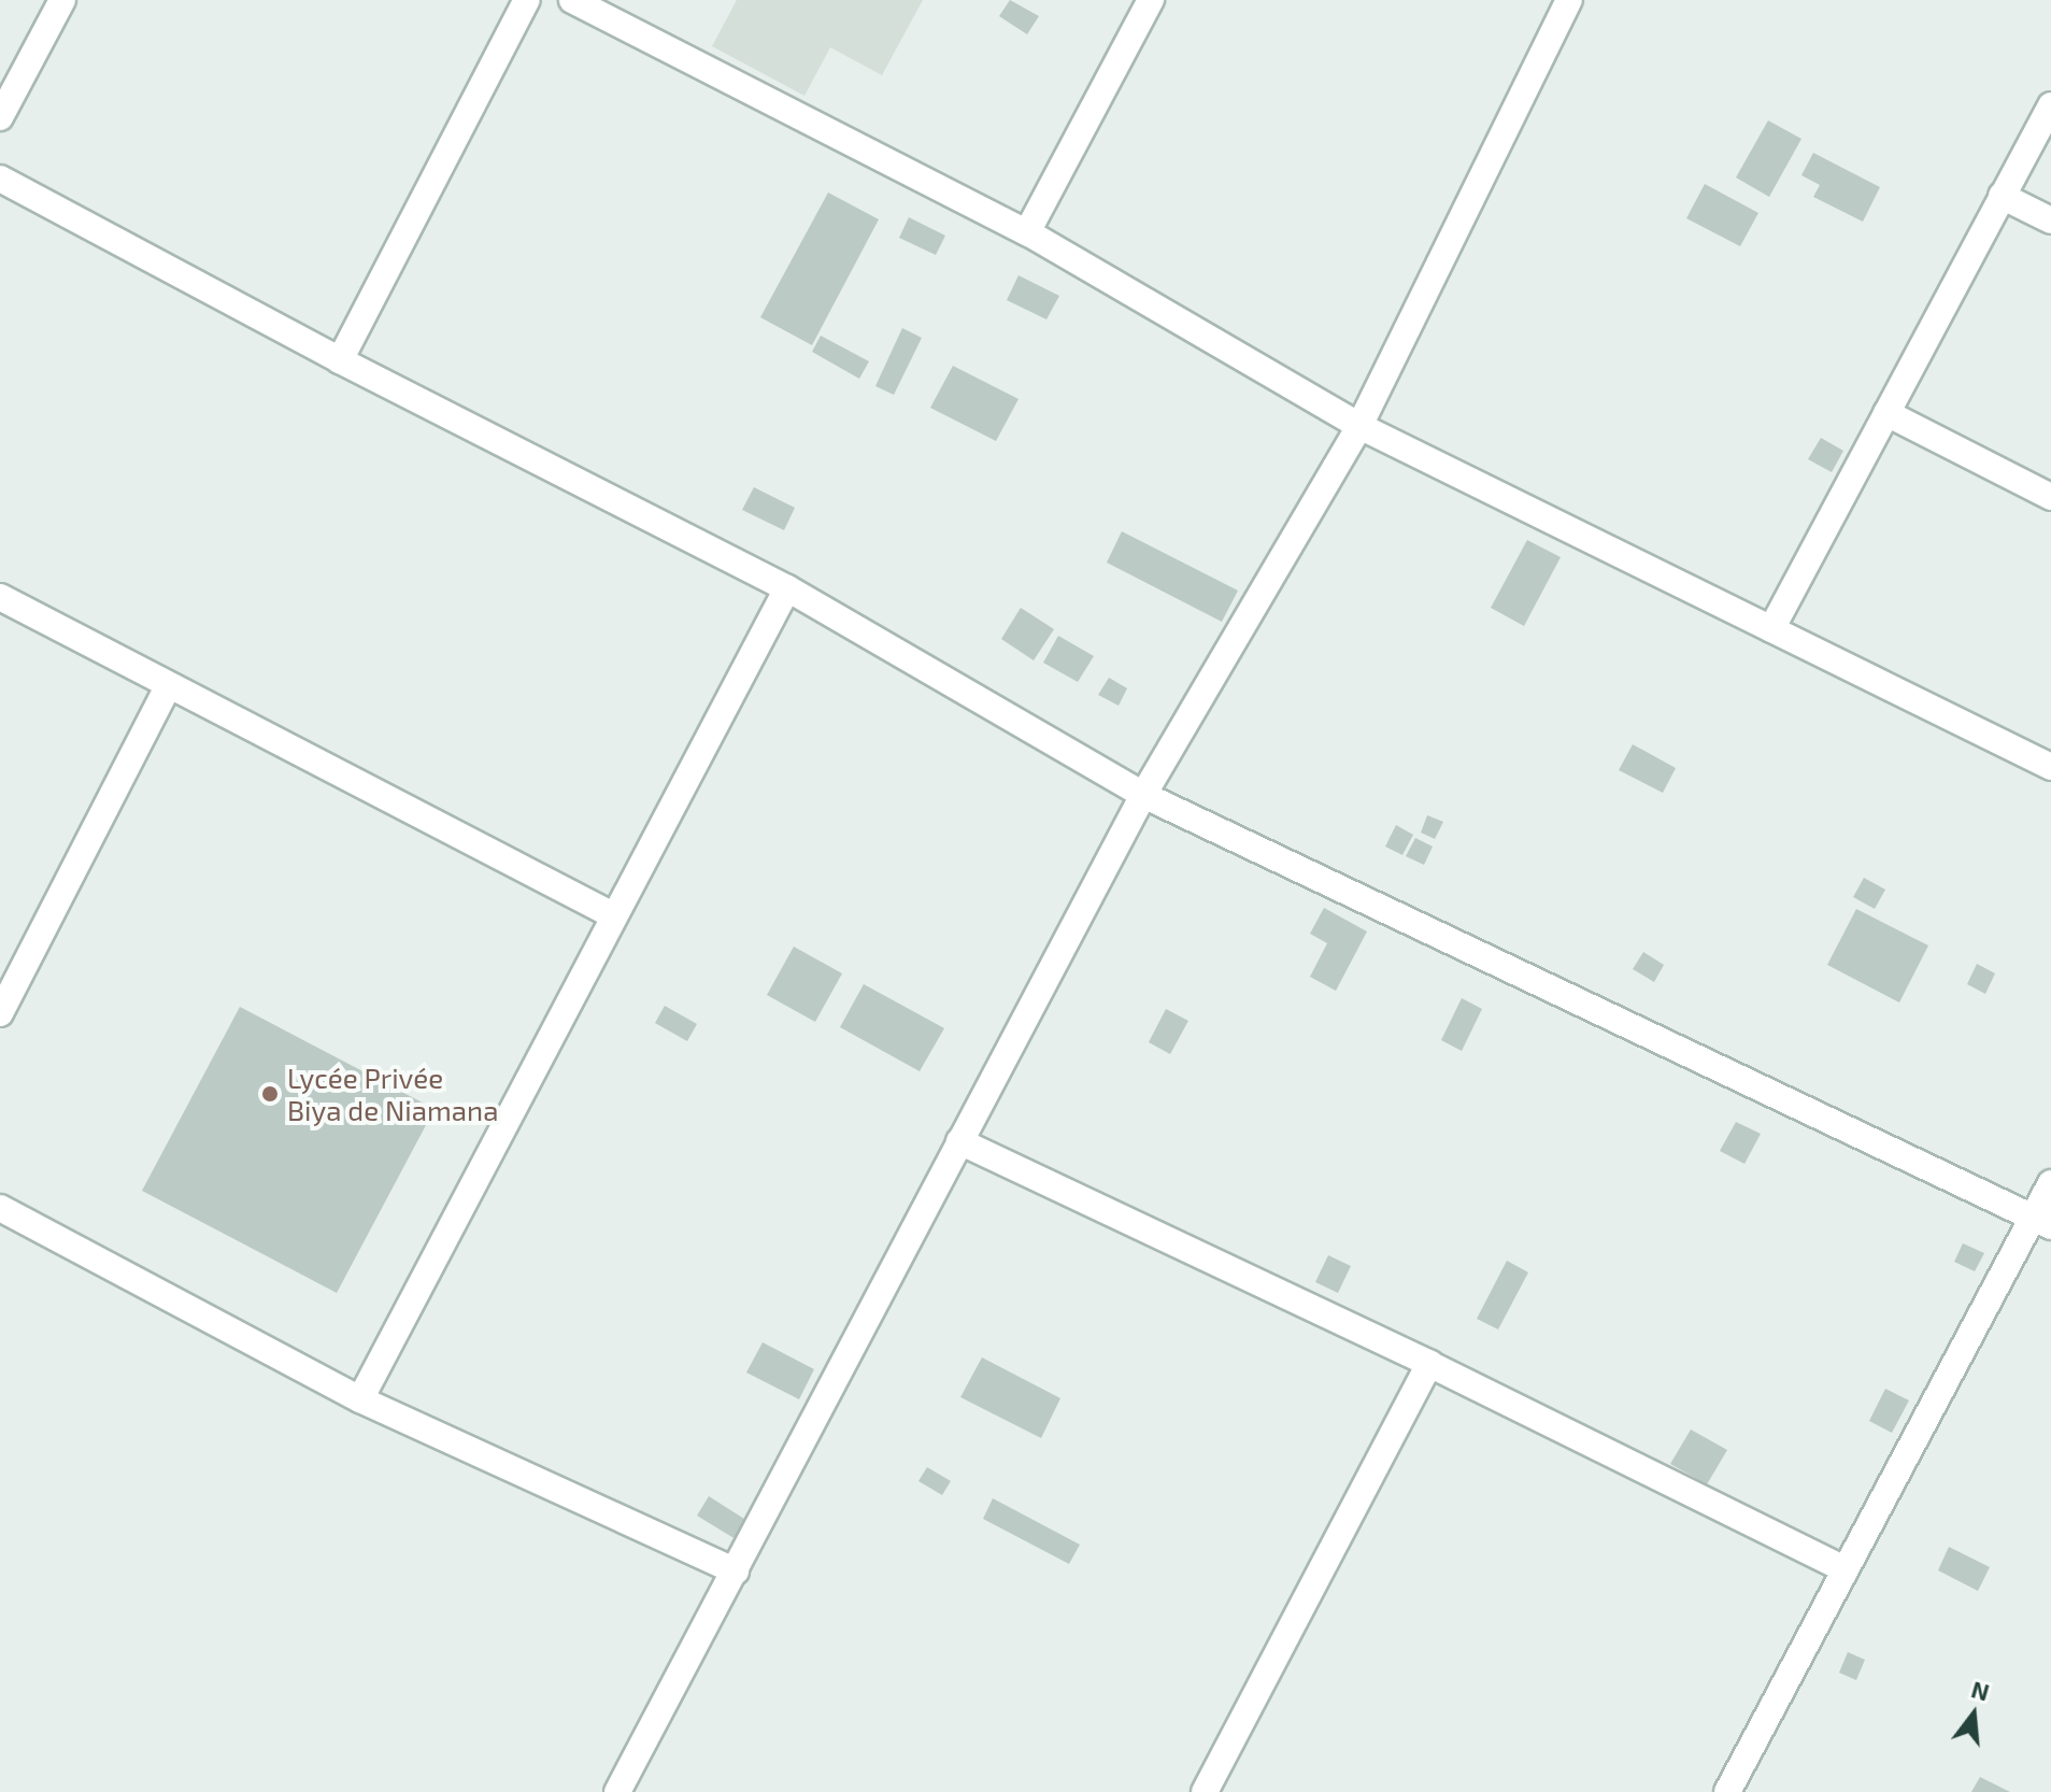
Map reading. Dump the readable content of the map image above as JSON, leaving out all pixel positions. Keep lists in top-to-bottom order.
{
  "places": ["Lycée Privée Biya de Niamana"],
  "north": "top"
}
